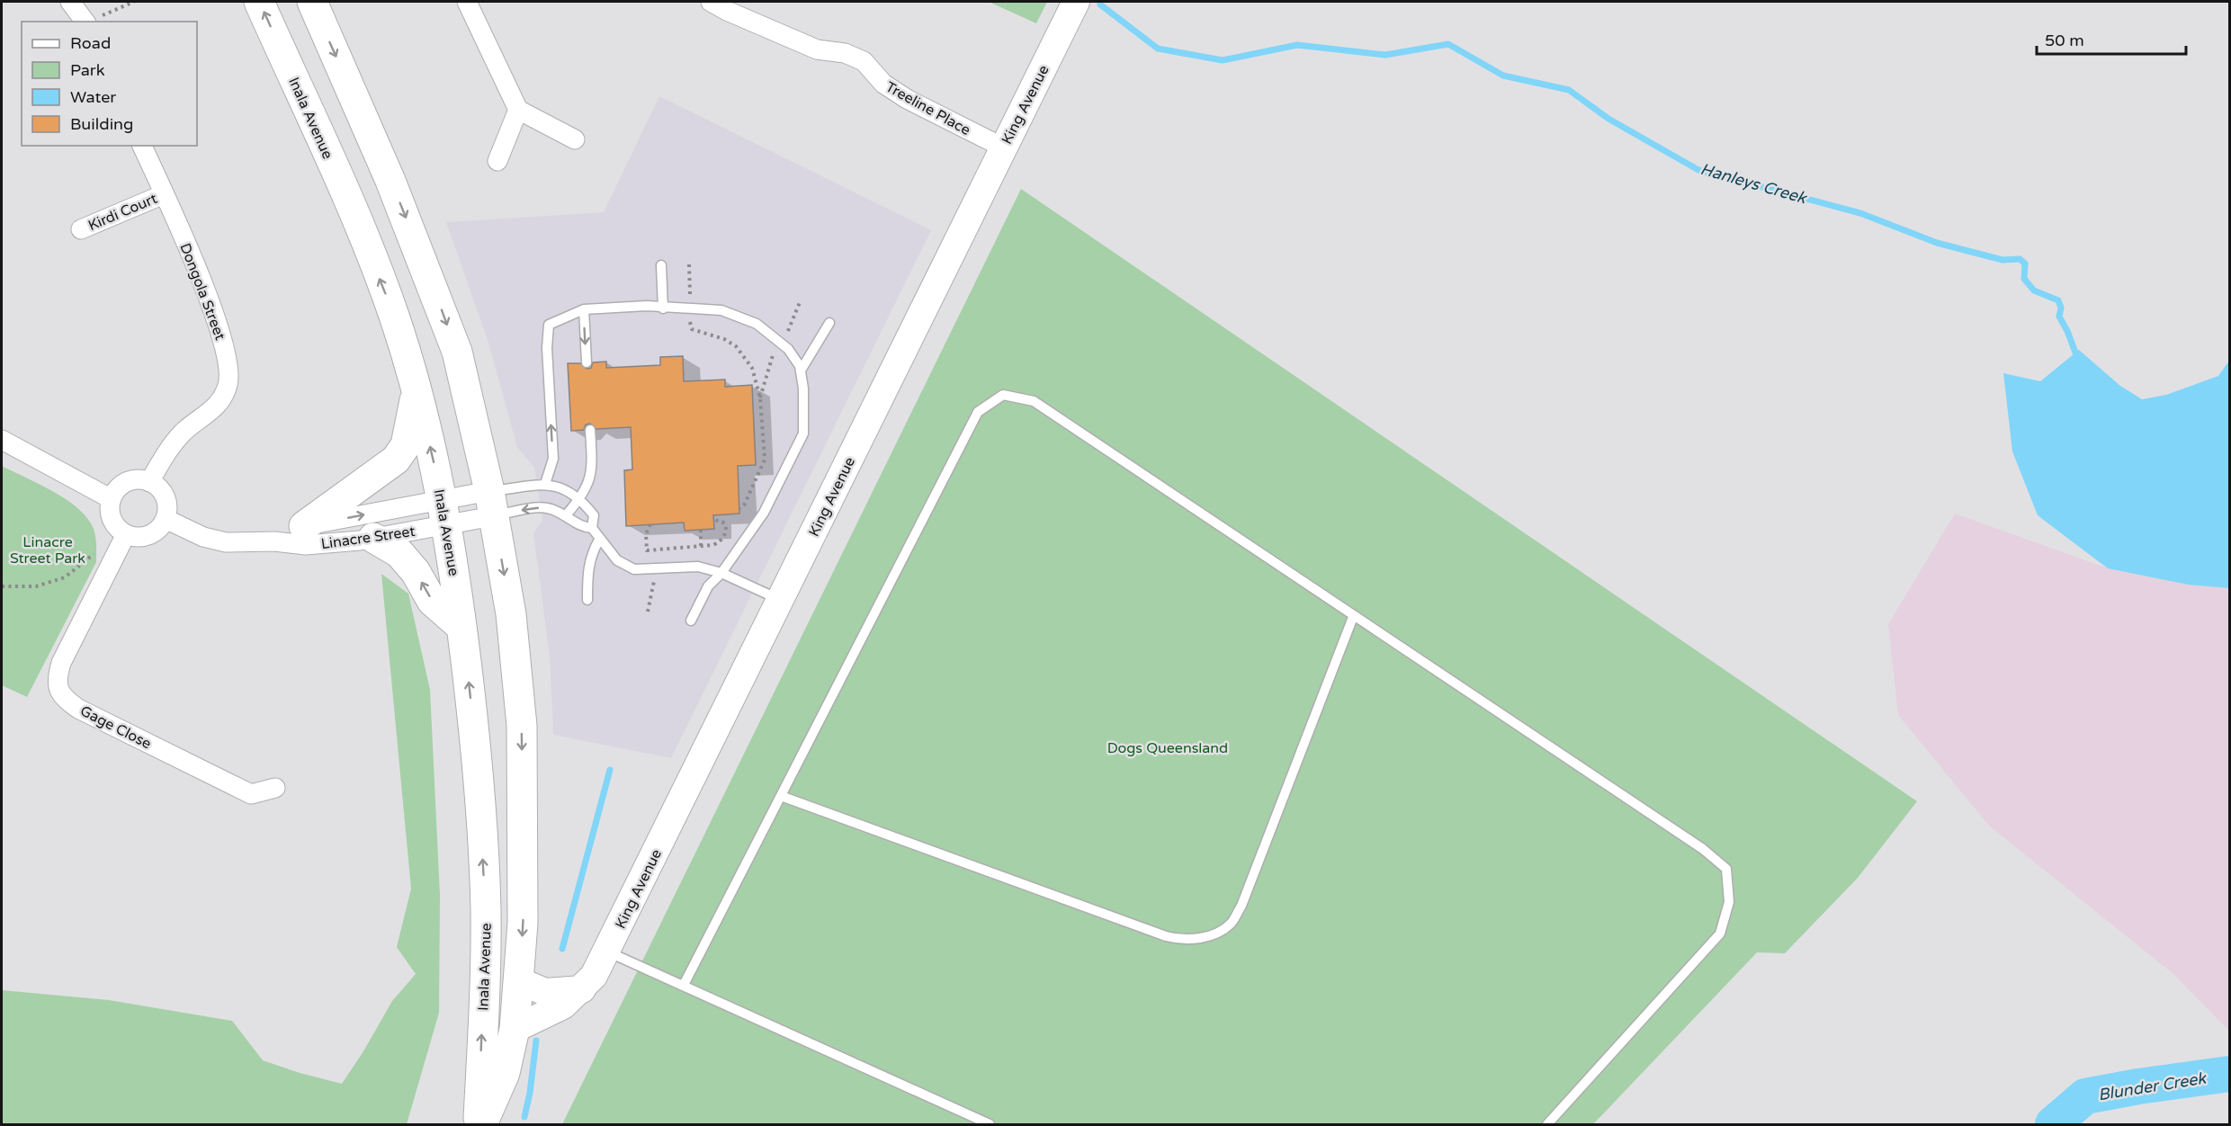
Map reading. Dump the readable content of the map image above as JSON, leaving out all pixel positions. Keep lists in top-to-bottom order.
{
  "streets": {
    "main road": ["Inala Avenue"],
    "street": [
      "King Avenue",
      "Treeline Place",
      "Kirdi Court",
      "Dongola Street",
      "Linacre Street",
      "Gage Close"
    ]
  },
  "crossings": [
    ["King Avenue", "Treeline Place"],
    ["Inala Avenue", "Linacre Street"],
    ["Kirdi Court", "Dongola Street"],
    ["Dongola Street", "Linacre Street"],
    ["Dongola Street", "Gage Close"],
    ["Linacre Street", "Gage Close"]
  ],
  "water": ["Hanleys Creek", "Blunder Creek"],
  "parks": ["Linacre Street Park", "Dogs Queensland"],
  "legend": [
    "Road",
    "Park",
    "Water",
    "Building"
  ],
  "scale_bar": "50 m"
}
